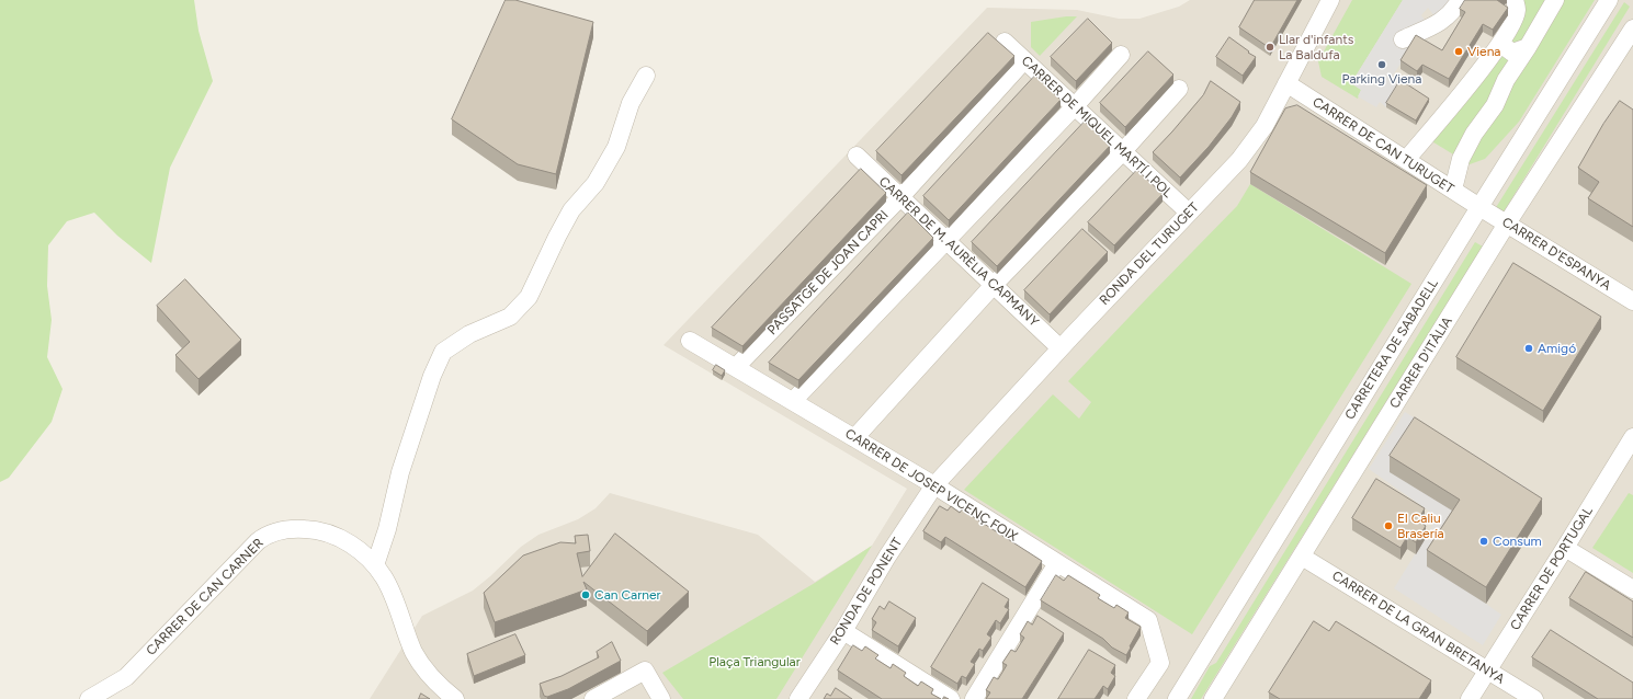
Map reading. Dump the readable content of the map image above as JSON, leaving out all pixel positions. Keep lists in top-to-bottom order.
{
  "streets": {
    "street": [
      "CARRER DE MIQUEL MARTÍ I POL",
      "CARRER DE CAN TURUGET",
      "CARRER DE M. AURÈLIA CAPMANY",
      "RONDA DEL TURUGET",
      "CARRER D'ESPANYA",
      "PASSATGE DE JOAN CAPRI",
      "CARRETERA DE SABADELL",
      "CARRER D'ITÀLIA",
      "CARRER DE JOSEP VICENÇ FOIX",
      "CARRER DE PORTUGAL",
      "RONDA DE PONENT",
      "CARRER DE CAN CARNER",
      "CARRER DE LA GRAN BRETANYA"
    ]
  },
  "crossings": [
    ["CARRER DE MIQUEL MARTÍ I POL", "RONDA DEL TURUGET"],
    ["CARRER DE MIQUEL MARTÍ I POL", "PASSATGE DE JOAN CAPRI"],
    ["CARRER DE CAN TURUGET", "RONDA DEL TURUGET"],
    ["CARRER DE CAN TURUGET", "CARRER D'ESPANYA"],
    ["CARRER DE CAN TURUGET", "CARRETERA DE SABADELL"],
    ["CARRER DE M. AURÈLIA CAPMANY", "RONDA DEL TURUGET"],
    ["CARRER DE M. AURÈLIA CAPMANY", "PASSATGE DE JOAN CAPRI"],
    ["RONDA DEL TURUGET", "CARRER DE JOSEP VICENÇ FOIX"],
    ["RONDA DEL TURUGET", "RONDA DE PONENT"],
    ["CARRER D'ESPANYA", "CARRETERA DE SABADELL"],
    ["CARRER D'ESPANYA", "CARRER D'ITÀLIA"],
    ["PASSATGE DE JOAN CAPRI", "CARRER DE JOSEP VICENÇ FOIX"],
    ["CARRER D'ITÀLIA", "CARRER DE LA GRAN BRETANYA"],
    ["CARRER DE JOSEP VICENÇ FOIX", "RONDA DE PONENT"],
    ["CARRER DE PORTUGAL", "CARRER DE LA GRAN BRETANYA"]
  ],
  "parks": ["Plaça Triangular"],
  "places": [
    "Llar d'infants La Baldufa",
    "Viena",
    "Parking Viena",
    "Amigó",
    "El Caliu Brasería",
    "Consum",
    "Can Carner"
  ]
}
